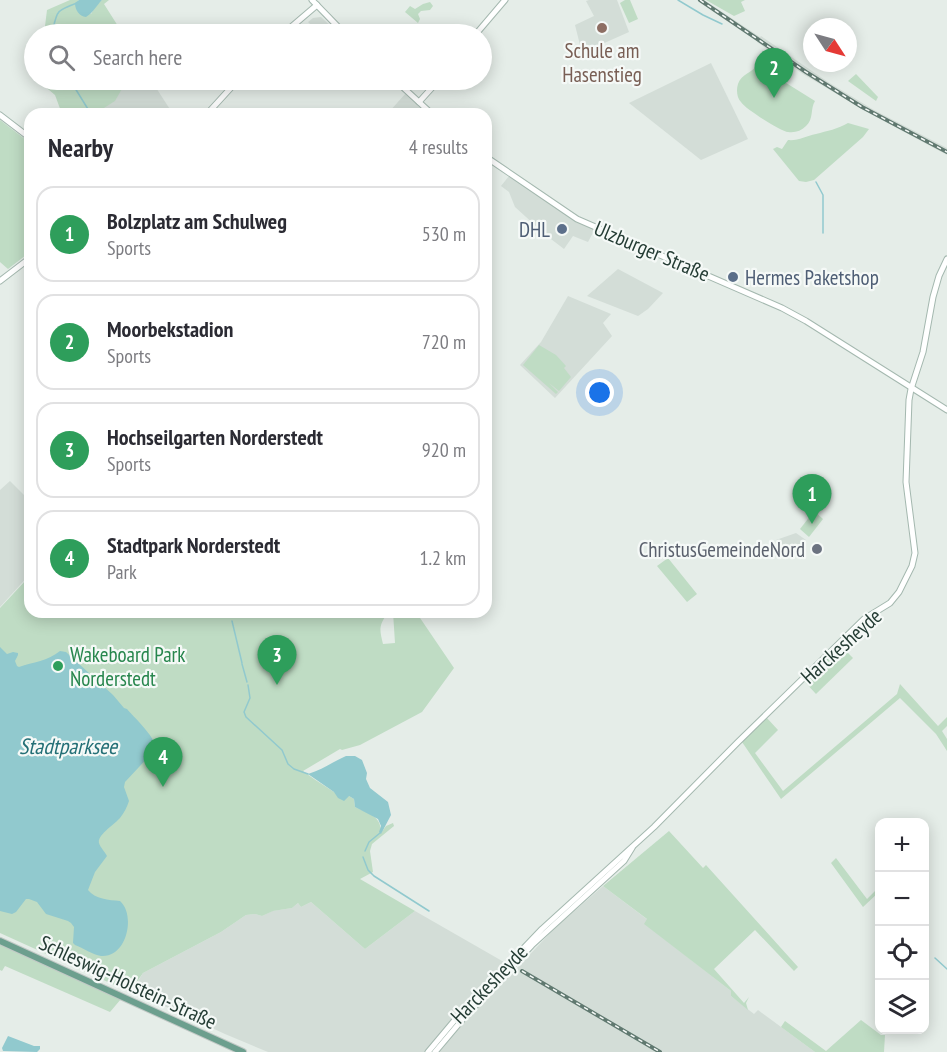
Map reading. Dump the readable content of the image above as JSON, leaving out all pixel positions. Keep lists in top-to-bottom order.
{
  "streets": {
    "main road": ["Ulzburger Straße", "Harckesheyde", "Schleswig-Holstein-Straße"]
  },
  "crossings": [
    ["Ulzburger Straße", "Harckesheyde"]
  ],
  "water": ["Stadtparksee"],
  "places": [
    "Schule am Hasenstieg",
    "DHL",
    "Hermes Paketshop",
    "ChristusGemeindeNord",
    "Wakeboard Park Norderstedt"
  ],
  "north": "bottom right",
  "page": {
    "search": "Search here",
    "pins": [
      "2",
      "1",
      "3",
      "4"
    ],
    "heading": ["Nearby", "4 results"],
    "list": [
      {
        "mark": "1",
        "name": "Bolzplatz am Schulweg",
        "note": "Sports",
        "value": "530 m"
      },
      {
        "mark": "2",
        "name": "Moorbekstadion",
        "note": "Sports",
        "value": "720 m"
      },
      {
        "mark": "3",
        "name": "Hochseilgarten Norderstedt",
        "note": "Sports",
        "value": "920 m"
      },
      {
        "mark": "4",
        "name": "Stadtpark Norderstedt",
        "note": "Park",
        "value": "1.2 km"
      }
    ],
    "map_buttons": ["+", "−"]
  }
}
